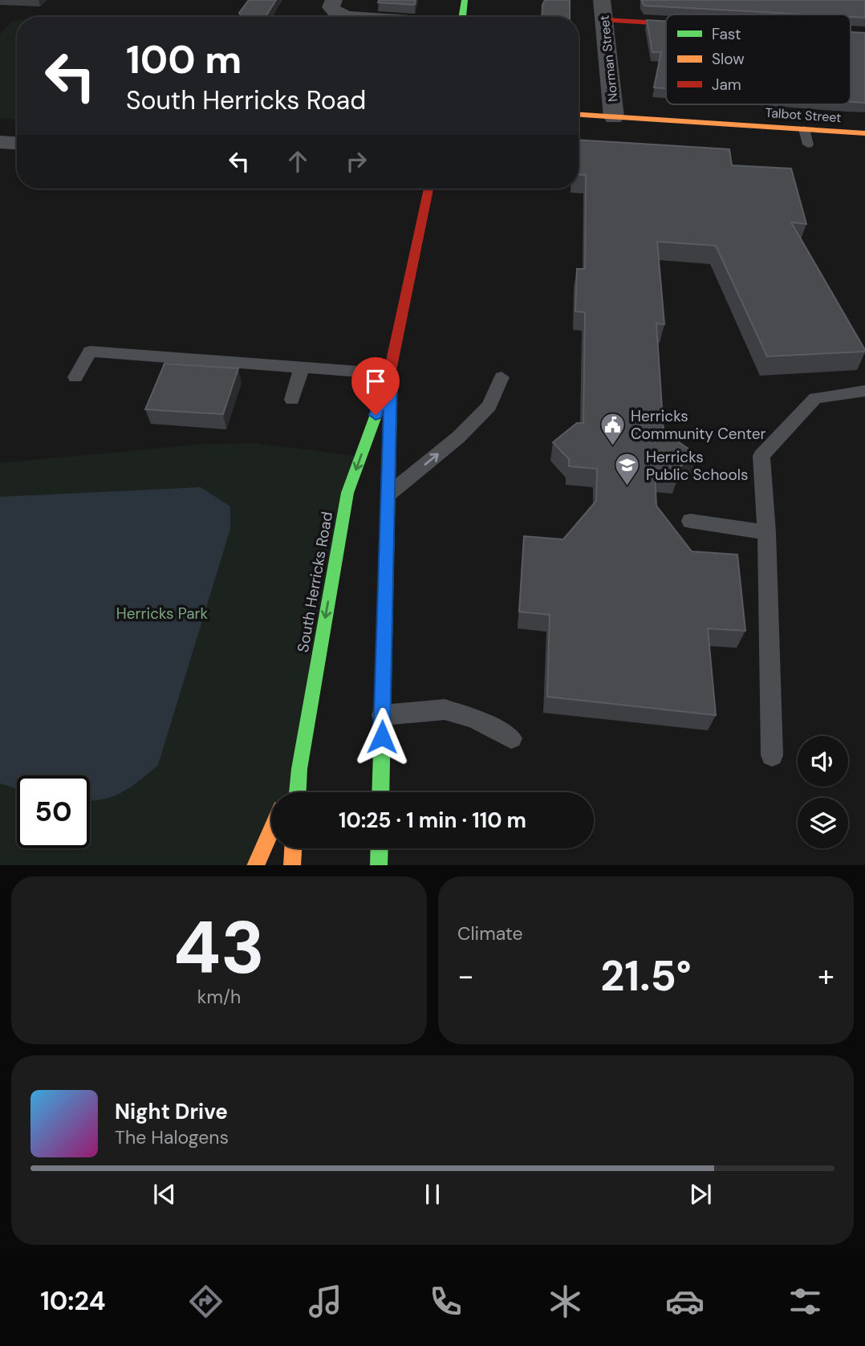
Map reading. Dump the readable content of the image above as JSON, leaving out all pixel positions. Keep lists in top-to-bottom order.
{
  "streets": {
    "main road": ["Talbot Street", "South Herricks Road"],
    "street": ["Norman Street"]
  },
  "crossings": [
    ["Norman Street", "Talbot Street"]
  ],
  "parks": ["Herricks Park"],
  "places": {
    "public building": ["Herricks Community Center"],
    "school or university": ["Herricks Public Schools"]
  },
  "legend": ["Fast", "Slow", "Jam"],
  "page": {
    "turn": ["100 m", "South Herricks Road"],
    "limit": "50",
    "trip": "10:25 · 1 min · 110 m",
    "tile": [
      ["43", "km/h"],
      "Climate"
    ],
    "heat": ["−", "21.5°", "+"],
    "song": ["Night Drive", "The Halogens"],
    "tabs": "10:24"
  }
}
